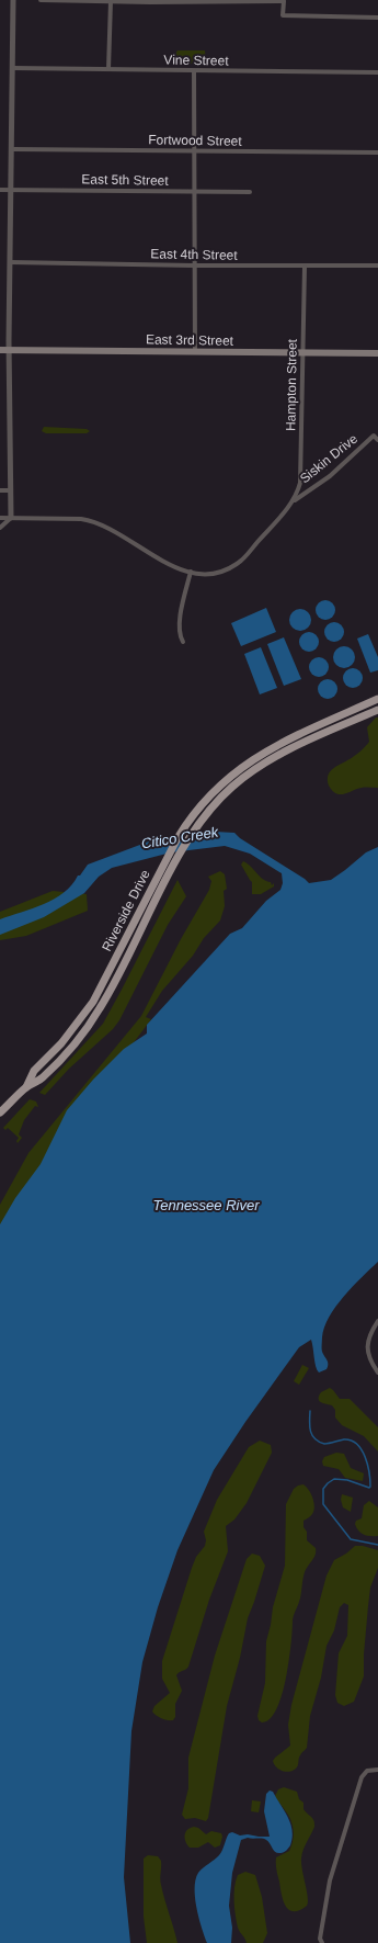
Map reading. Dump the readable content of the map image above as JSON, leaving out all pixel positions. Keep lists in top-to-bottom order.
{
  "streets": {
    "main road": ["East 3rd Street", "Riverside Drive"],
    "street": [
      "Vine Street",
      "Fortwood Street",
      "East 5th Street",
      "East 4th Street",
      "Hampton Street",
      "Siskin Drive"
    ]
  },
  "crossings": [
    ["East 4th Street", "Hampton Street"],
    ["East 3rd Street", "Hampton Street"],
    ["Hampton Street", "Siskin Drive"]
  ],
  "water": ["Citico Creek", "Tennessee River"]
}
